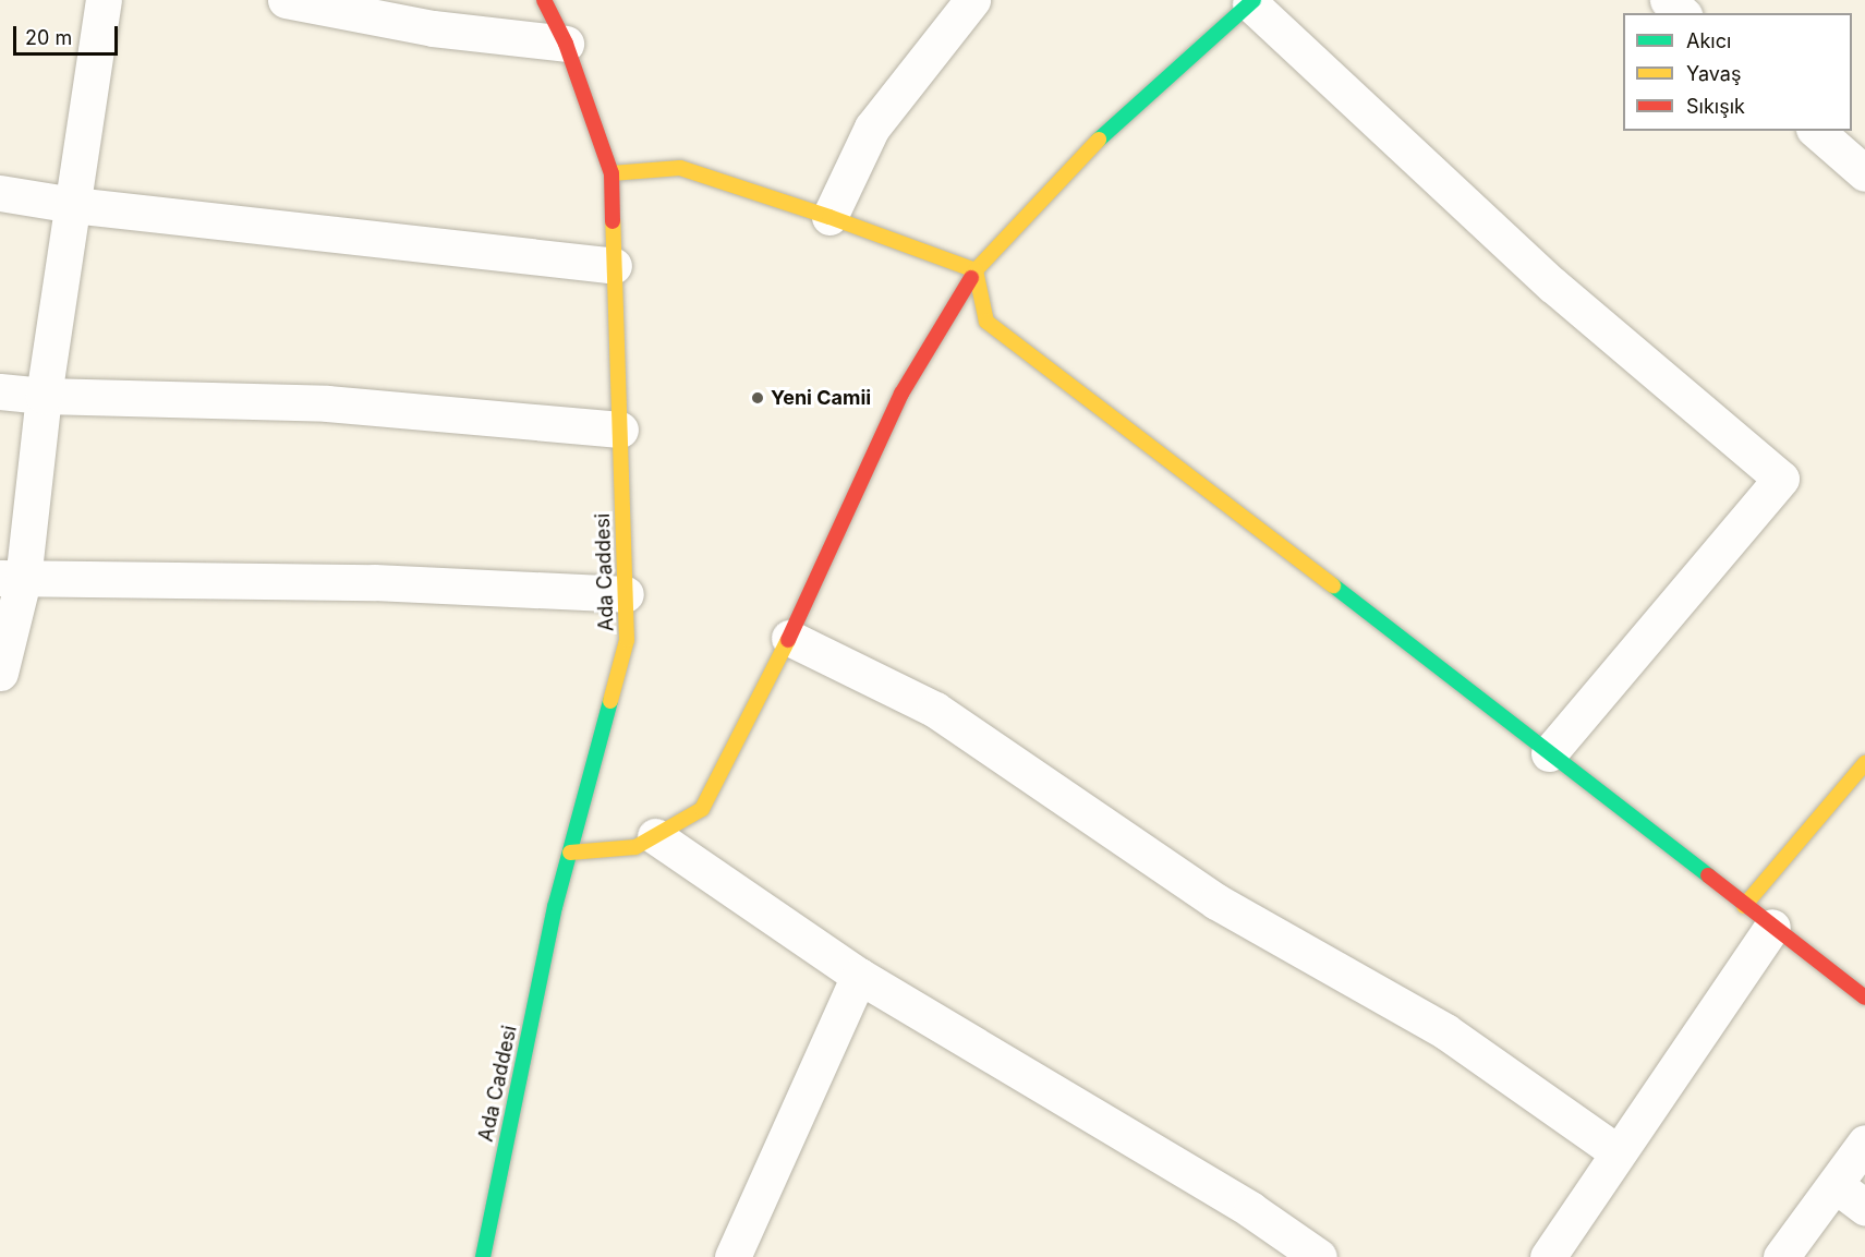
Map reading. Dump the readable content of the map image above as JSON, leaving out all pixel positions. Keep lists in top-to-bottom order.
{
  "streets": {
    "main road": ["Ada Caddesi"]
  },
  "places": ["Yeni Camii"],
  "legend": ["Akıcı", "Yavaş", "Sıkışık"],
  "scale_bar": "20 m"
}
